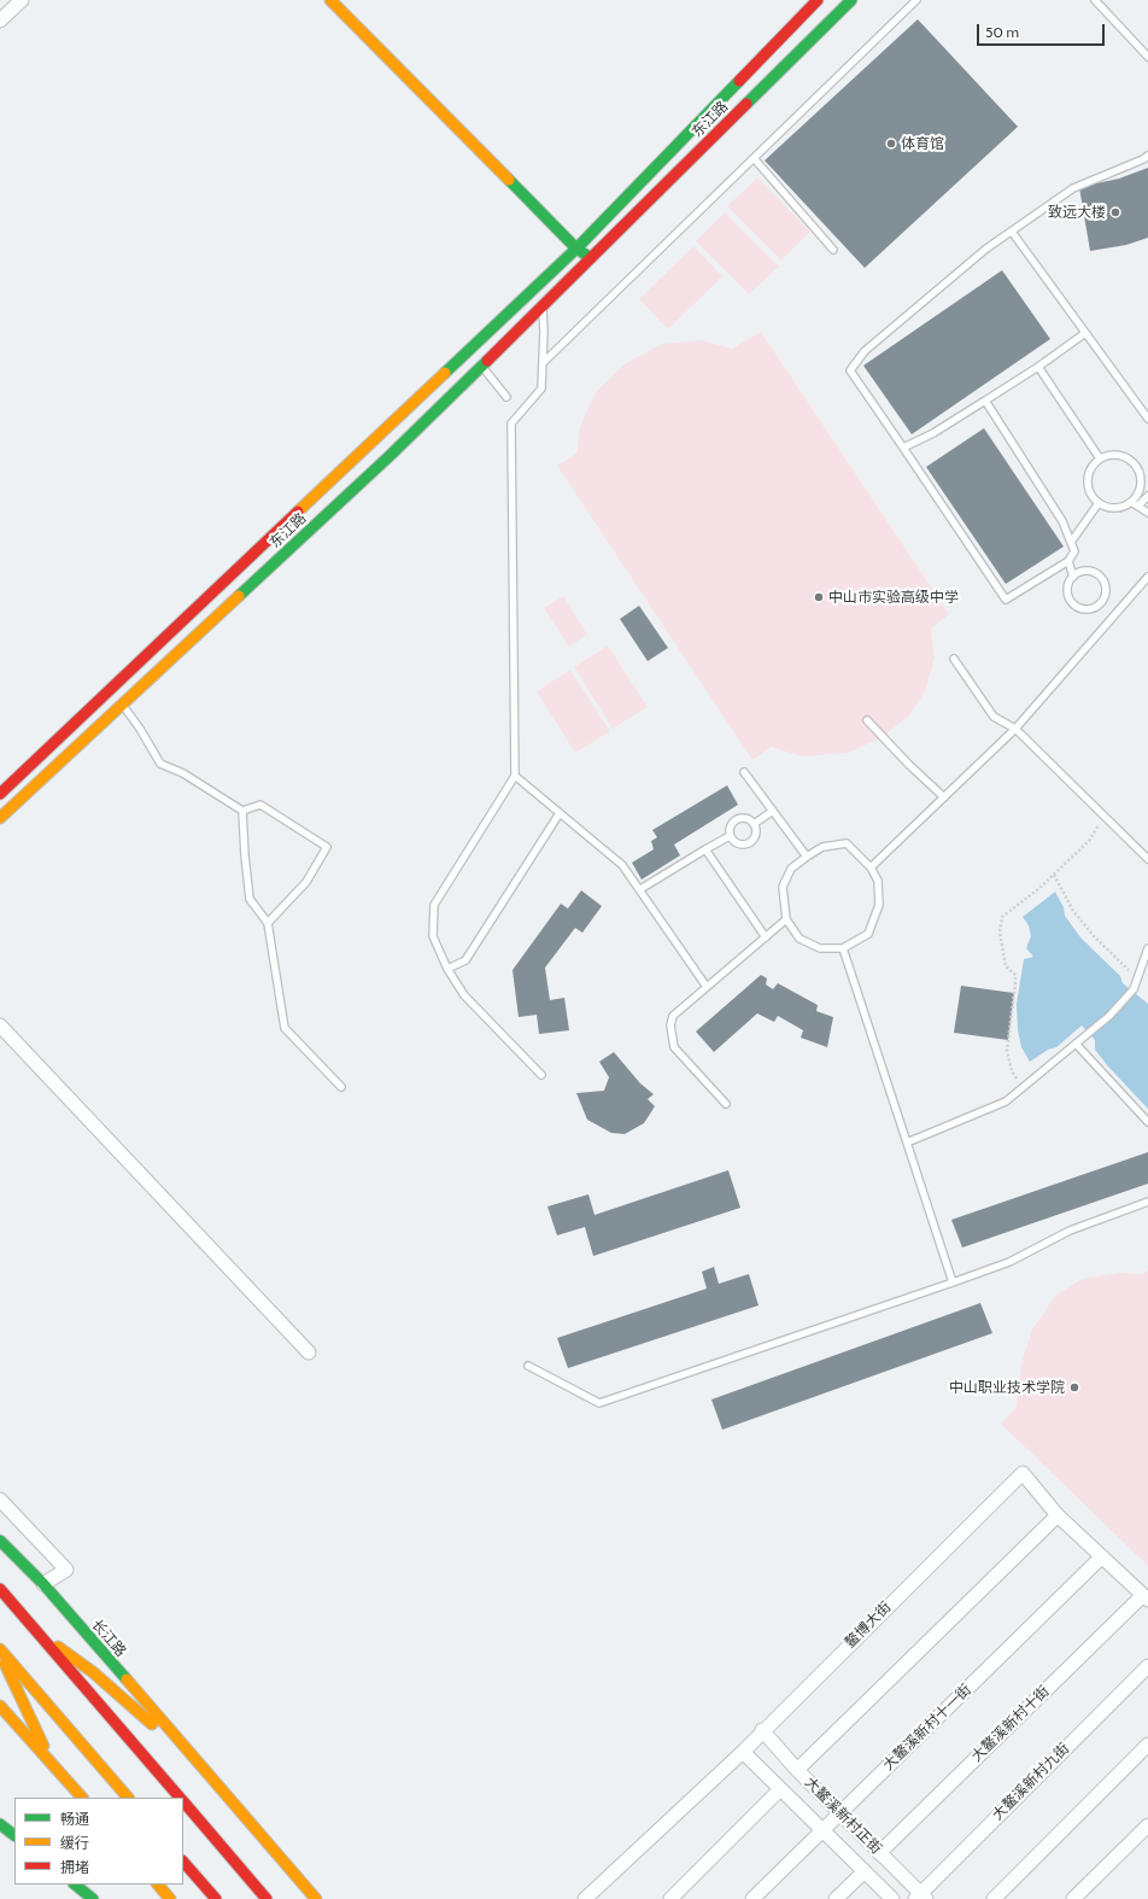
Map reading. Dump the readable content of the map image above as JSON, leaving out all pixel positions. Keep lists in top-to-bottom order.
{
  "streets": {
    "main road": ["东江路", "长江路"],
    "street": [
      "鳌博大街",
      "大鳌溪新村十街",
      "大鳌溪新村十一街",
      "大鳌溪新村九街",
      "大鳌溪新村正街"
    ]
  },
  "crossings": [
    ["鳌博大街", "大鳌溪新村十街"],
    ["鳌博大街", "大鳌溪新村十一街"],
    ["鳌博大街", "大鳌溪新村正街"],
    ["大鳌溪新村十街", "大鳌溪新村正街"],
    ["大鳌溪新村十一街", "大鳌溪新村正街"],
    ["大鳌溪新村九街", "大鳌溪新村正街"]
  ],
  "places": [
    "体育馆",
    "致远大楼",
    "中山市实验高级中学",
    "中山职业技术学院"
  ],
  "legend": ["畅通", "缓行", "拥堵"],
  "scale_bar": "50 m"
}
